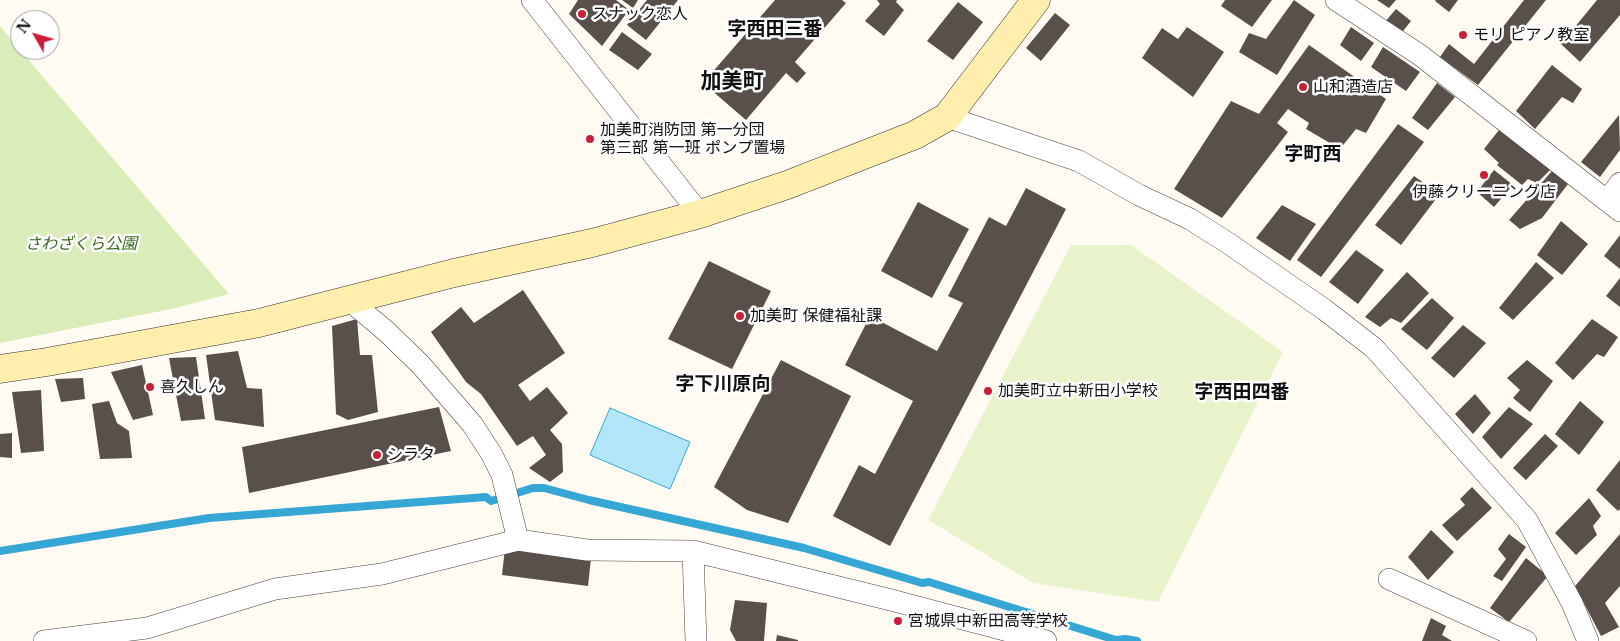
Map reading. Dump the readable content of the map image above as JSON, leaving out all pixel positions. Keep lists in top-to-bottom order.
{
  "districts": [
    "字西田三番",
    "加美町",
    "字町西",
    "字下川原向",
    "字西田四番"
  ],
  "parks": ["さわざくら公園"],
  "places": [
    "スナック恋人",
    "モリ ピアノ教室",
    "山和酒造店",
    "加美町消防団 第一分団 第三部 第一班 ポンプ置場",
    "伊藤クリーニング店",
    "加美町 保健福祉課",
    "喜久しん",
    "加美町立中新田小学校",
    "シラタ",
    "宮城県中新田高等学校"
  ],
  "north": "top left"
}
